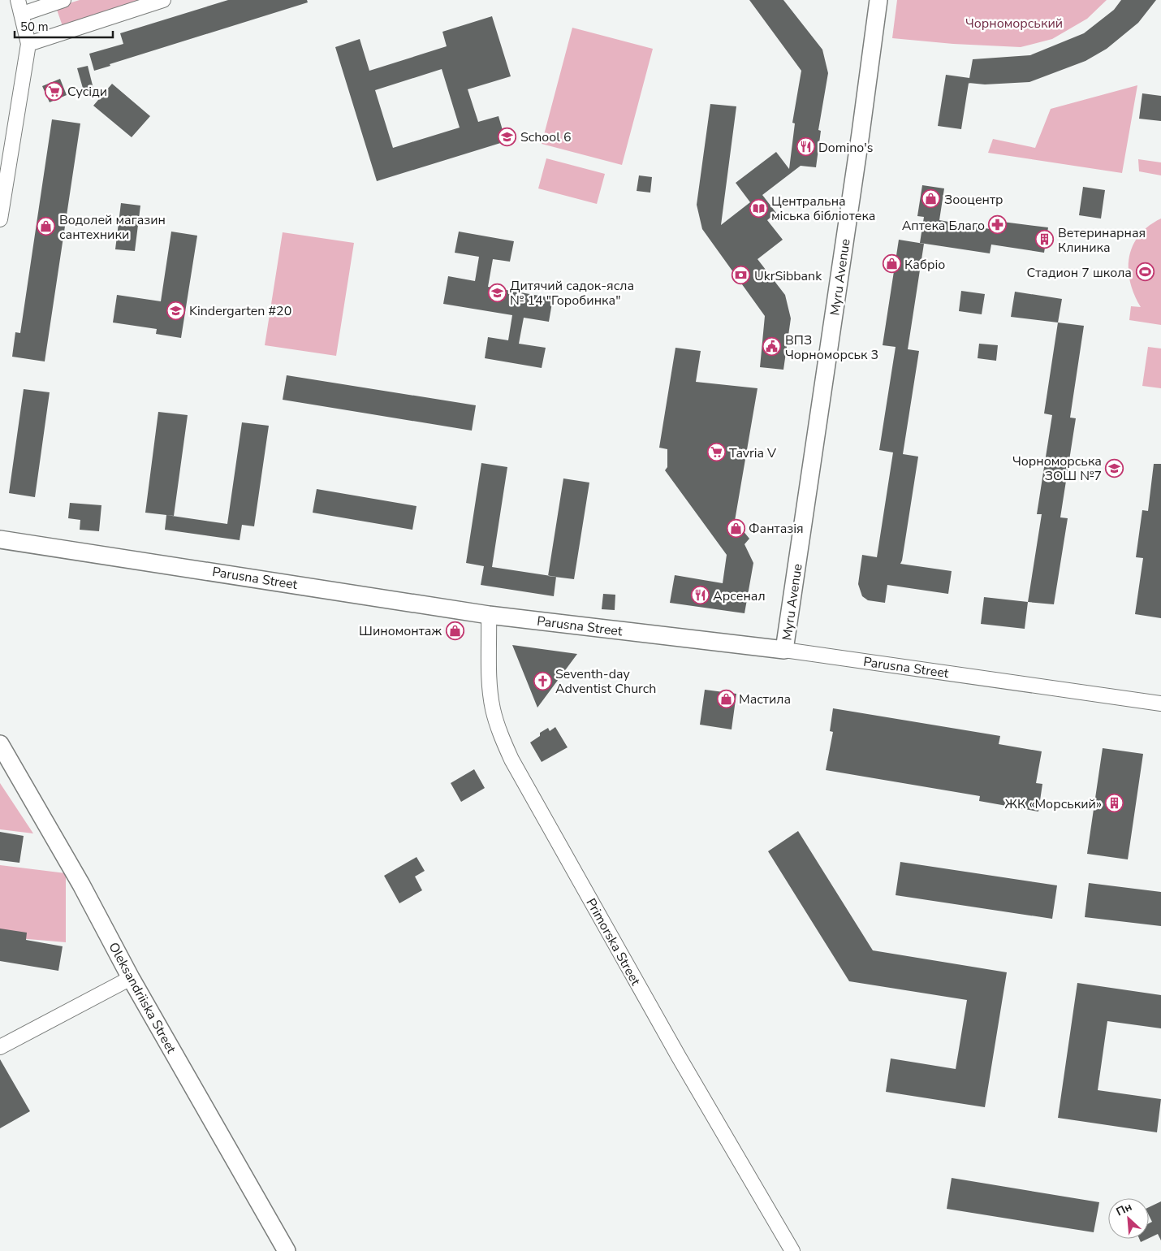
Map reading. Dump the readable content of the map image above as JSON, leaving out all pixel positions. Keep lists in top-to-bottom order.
{
  "streets": {
    "street": [
      "Myru Avenue",
      "Parusna Street",
      "Primorska Street",
      "Oleksandriiska Street"
    ]
  },
  "crossings": [
    ["Myru Avenue", "Parusna Street"],
    ["Parusna Street", "Primorska Street"]
  ],
  "parks": ["Чорноморський"],
  "places": {
    "supermarket": ["Сусіди", "Tavria V"],
    "school or university": [
      "School 6",
      "Дитячий садок-ясла № 14 \"Горобинка\"",
      "Kindergarten #20",
      "Чорноморська ЗОШ №7"
    ],
    "restaurant": ["Domino's", "Арсенал"],
    "shop": [
      "Зооцентр",
      "Водолей магазин сантехники",
      "Кабріо",
      "Фантазія",
      "Шиномонтаж",
      "Мастила"
    ],
    "library": ["Центральна міська бібліотека"],
    "pharmacy": ["Аптека Благо"],
    "building": ["Ветеринарная Клиника", "ЖК «Морський»"],
    "sports": ["Стадион 7 школа"],
    "bank": ["UkrSibbank"],
    "public building": ["ВПЗ Чорноморськ 3"],
    "church": ["Seventh-day Adventist Church"]
  },
  "scale_bar": "50 m",
  "north": "top left"
}
